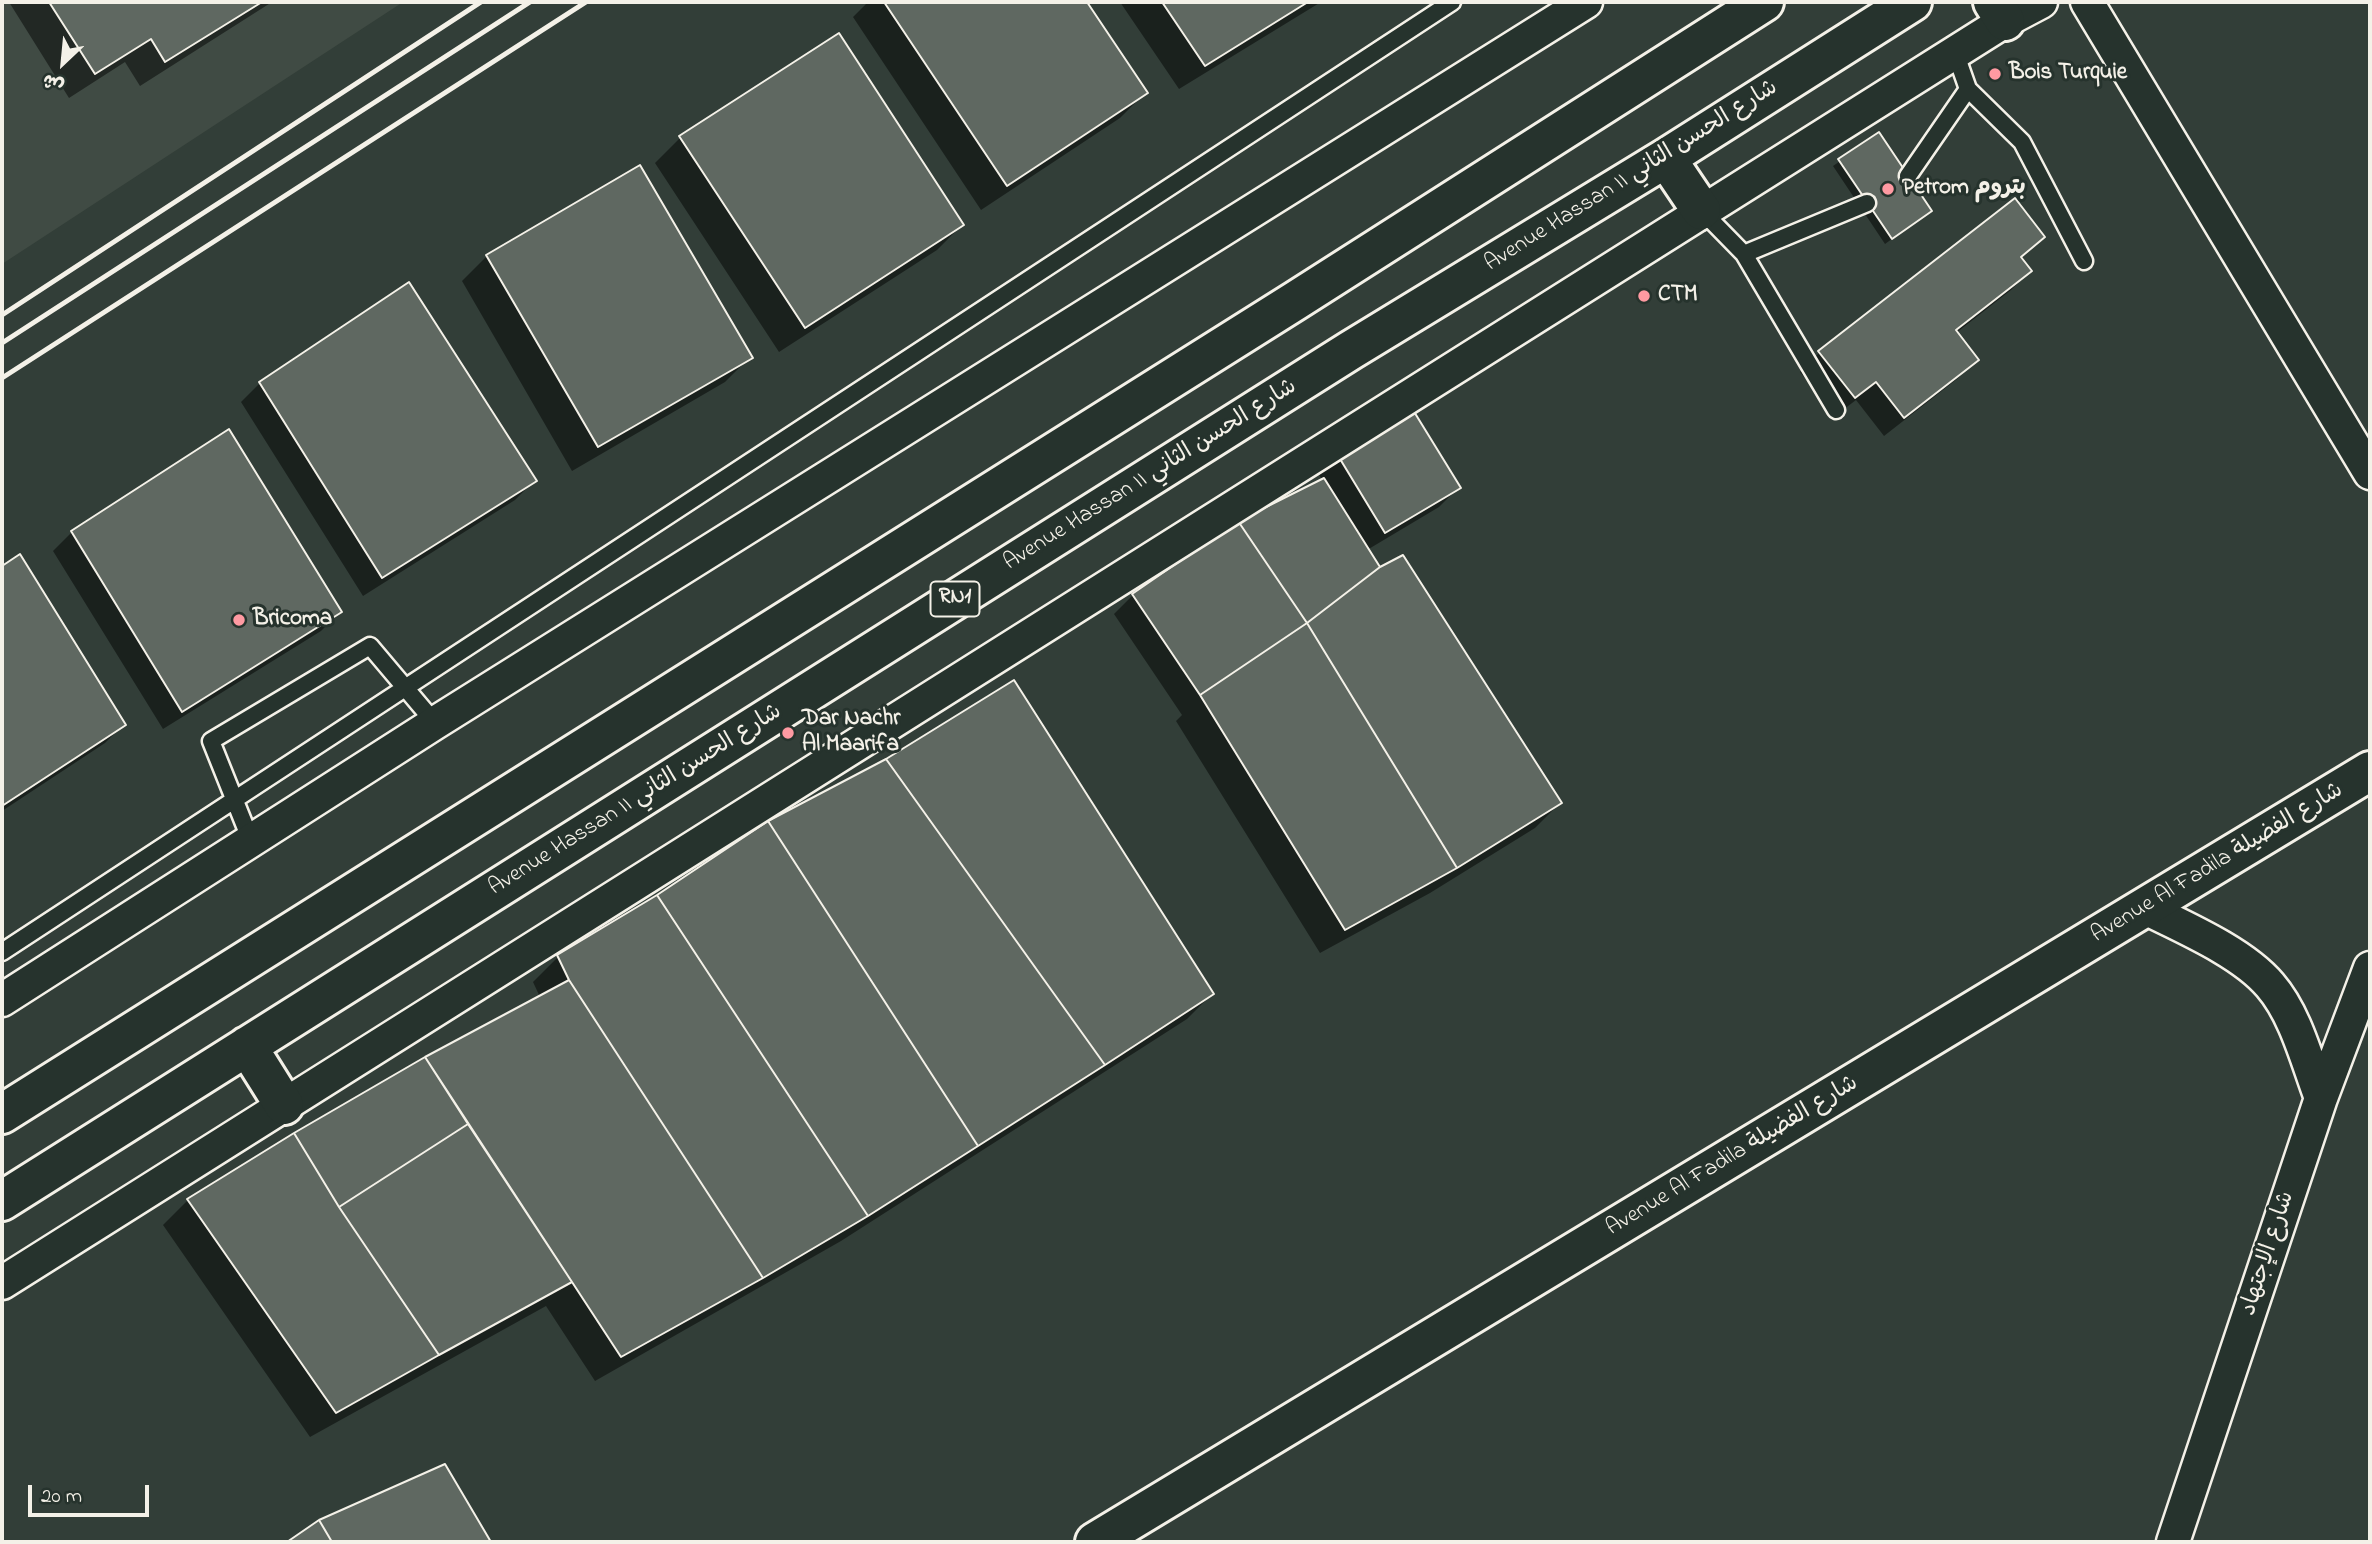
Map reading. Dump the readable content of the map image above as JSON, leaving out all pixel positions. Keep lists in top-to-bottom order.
{
  "streets": {
    "main road": ["Avenue Hassan II شارع الحسن الثاني", "RN1", "Avenue Al Fadila شارع الفضيلة"],
    "street": ["شارع الإجتهاد"]
  },
  "places": [
    "Bois Turquie",
    "Petrom بتروم",
    "CTM",
    "Bricoma",
    "Dar Nachr Al Maarifa"
  ],
  "scale_bar": "20 m",
  "north": "bottom left"
}
